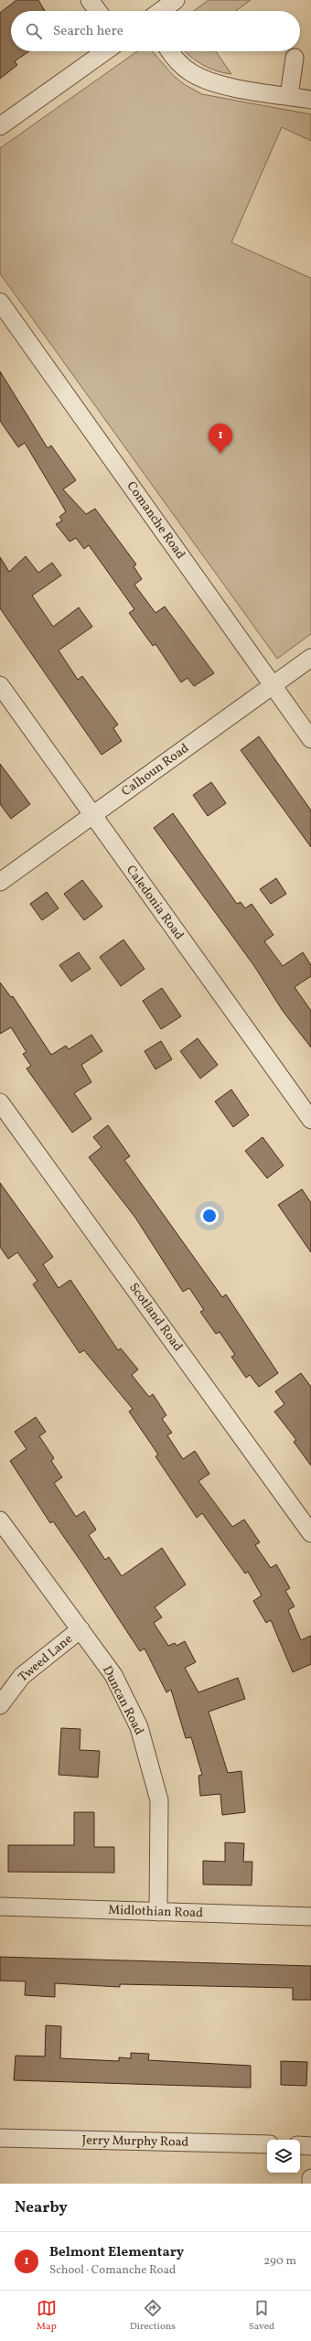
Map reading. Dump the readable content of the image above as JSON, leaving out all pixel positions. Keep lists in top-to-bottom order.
{
  "streets": {
    "street": [
      "Comanche Road",
      "Calhoun Road",
      "Caledonia Road",
      "Scotland Road",
      "Tweed Lane",
      "Duncan Road",
      "Midlothian Road",
      "Jerry Murphy Road"
    ]
  },
  "crossings": [
    ["Comanche Road", "Calhoun Road"],
    ["Calhoun Road", "Caledonia Road"],
    ["Tweed Lane", "Duncan Road"],
    ["Duncan Road", "Midlothian Road"]
  ],
  "page": {
    "search": "Search here",
    "pins": "1",
    "heading": "Nearby",
    "list": [
      {
        "mark": "1",
        "name": "Belmont Elementary",
        "note": "School · Comanche Road",
        "value": "290 m"
      }
    ],
    "nav": ["Map", "Directions", "Saved"]
  }
}
